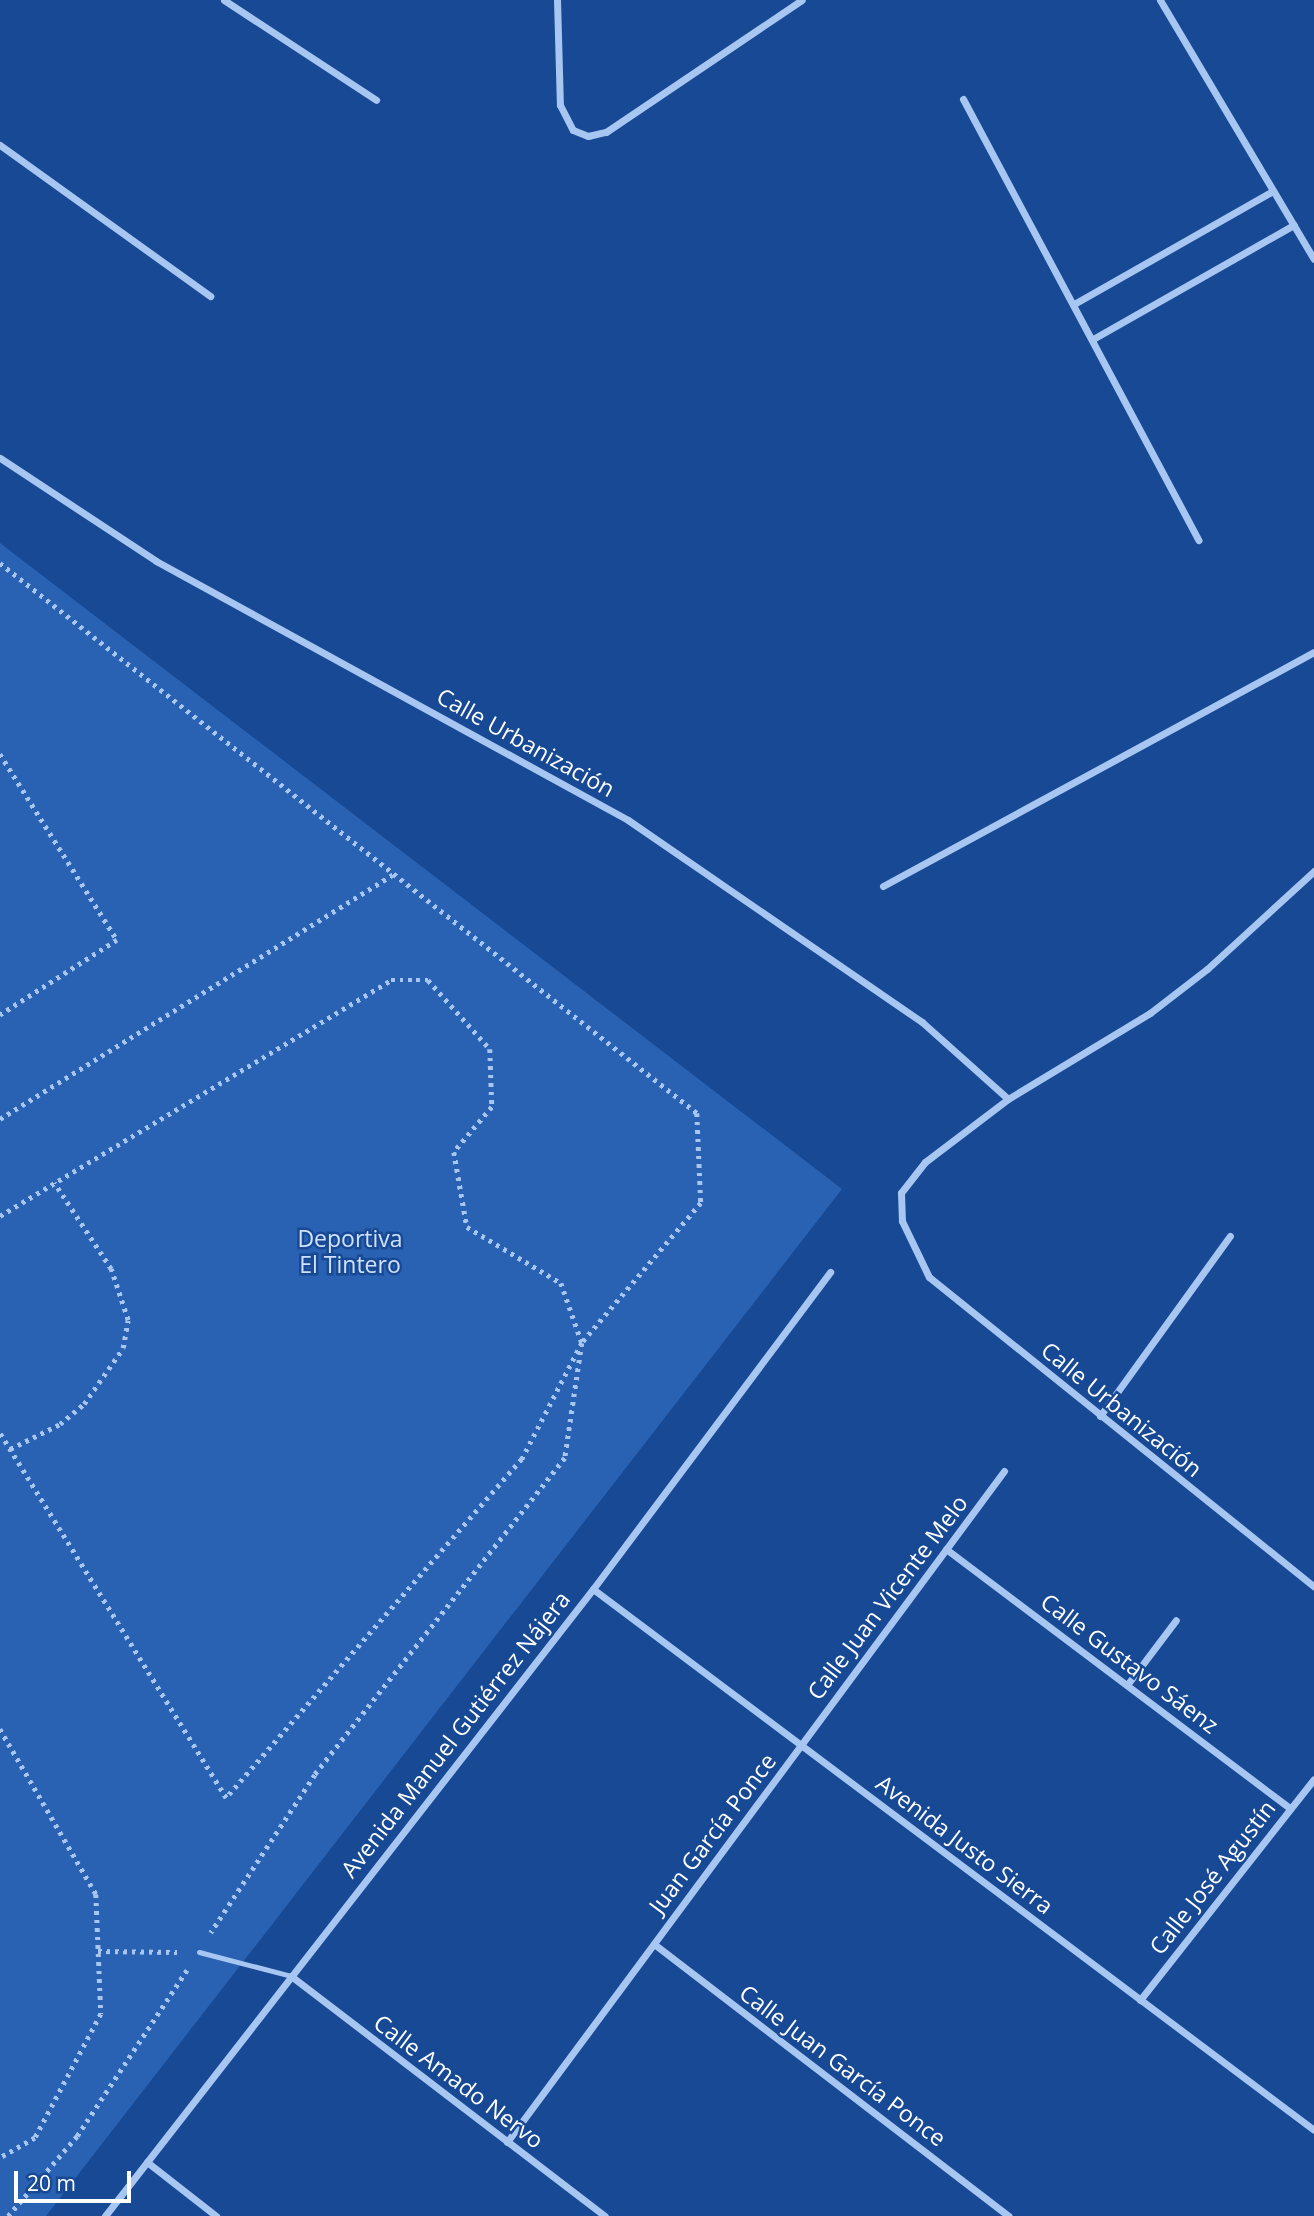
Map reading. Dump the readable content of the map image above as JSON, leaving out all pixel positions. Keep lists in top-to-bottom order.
{
  "streets": {
    "street": [
      "Calle Urbanización",
      "Calle Juan Vicente Melo",
      "Calle Gustavo Sáenz",
      "Avenida Manuel Gutiérrez Nájera",
      "Juan García Ponce",
      "Avenida Justo Sierra",
      "Calle José Agustín",
      "Calle Juan García Ponce",
      "Calle Amado Nervo"
    ]
  },
  "crossings": [
    ["Calle Juan Vicente Melo", "Calle Gustavo Sáenz"],
    ["Calle Juan Vicente Melo", "Juan García Ponce"],
    ["Calle Juan Vicente Melo", "Avenida Justo Sierra"],
    ["Calle Gustavo Sáenz", "Calle José Agustín"],
    ["Avenida Manuel Gutiérrez Nájera", "Avenida Justo Sierra"],
    ["Avenida Manuel Gutiérrez Nájera", "Calle Amado Nervo"],
    ["Juan García Ponce", "Avenida Justo Sierra"],
    ["Juan García Ponce", "Calle Juan García Ponce"],
    ["Avenida Justo Sierra", "Calle José Agustín"]
  ],
  "parks": ["Deportiva El Tintero"],
  "scale_bar": "20 m"
}
